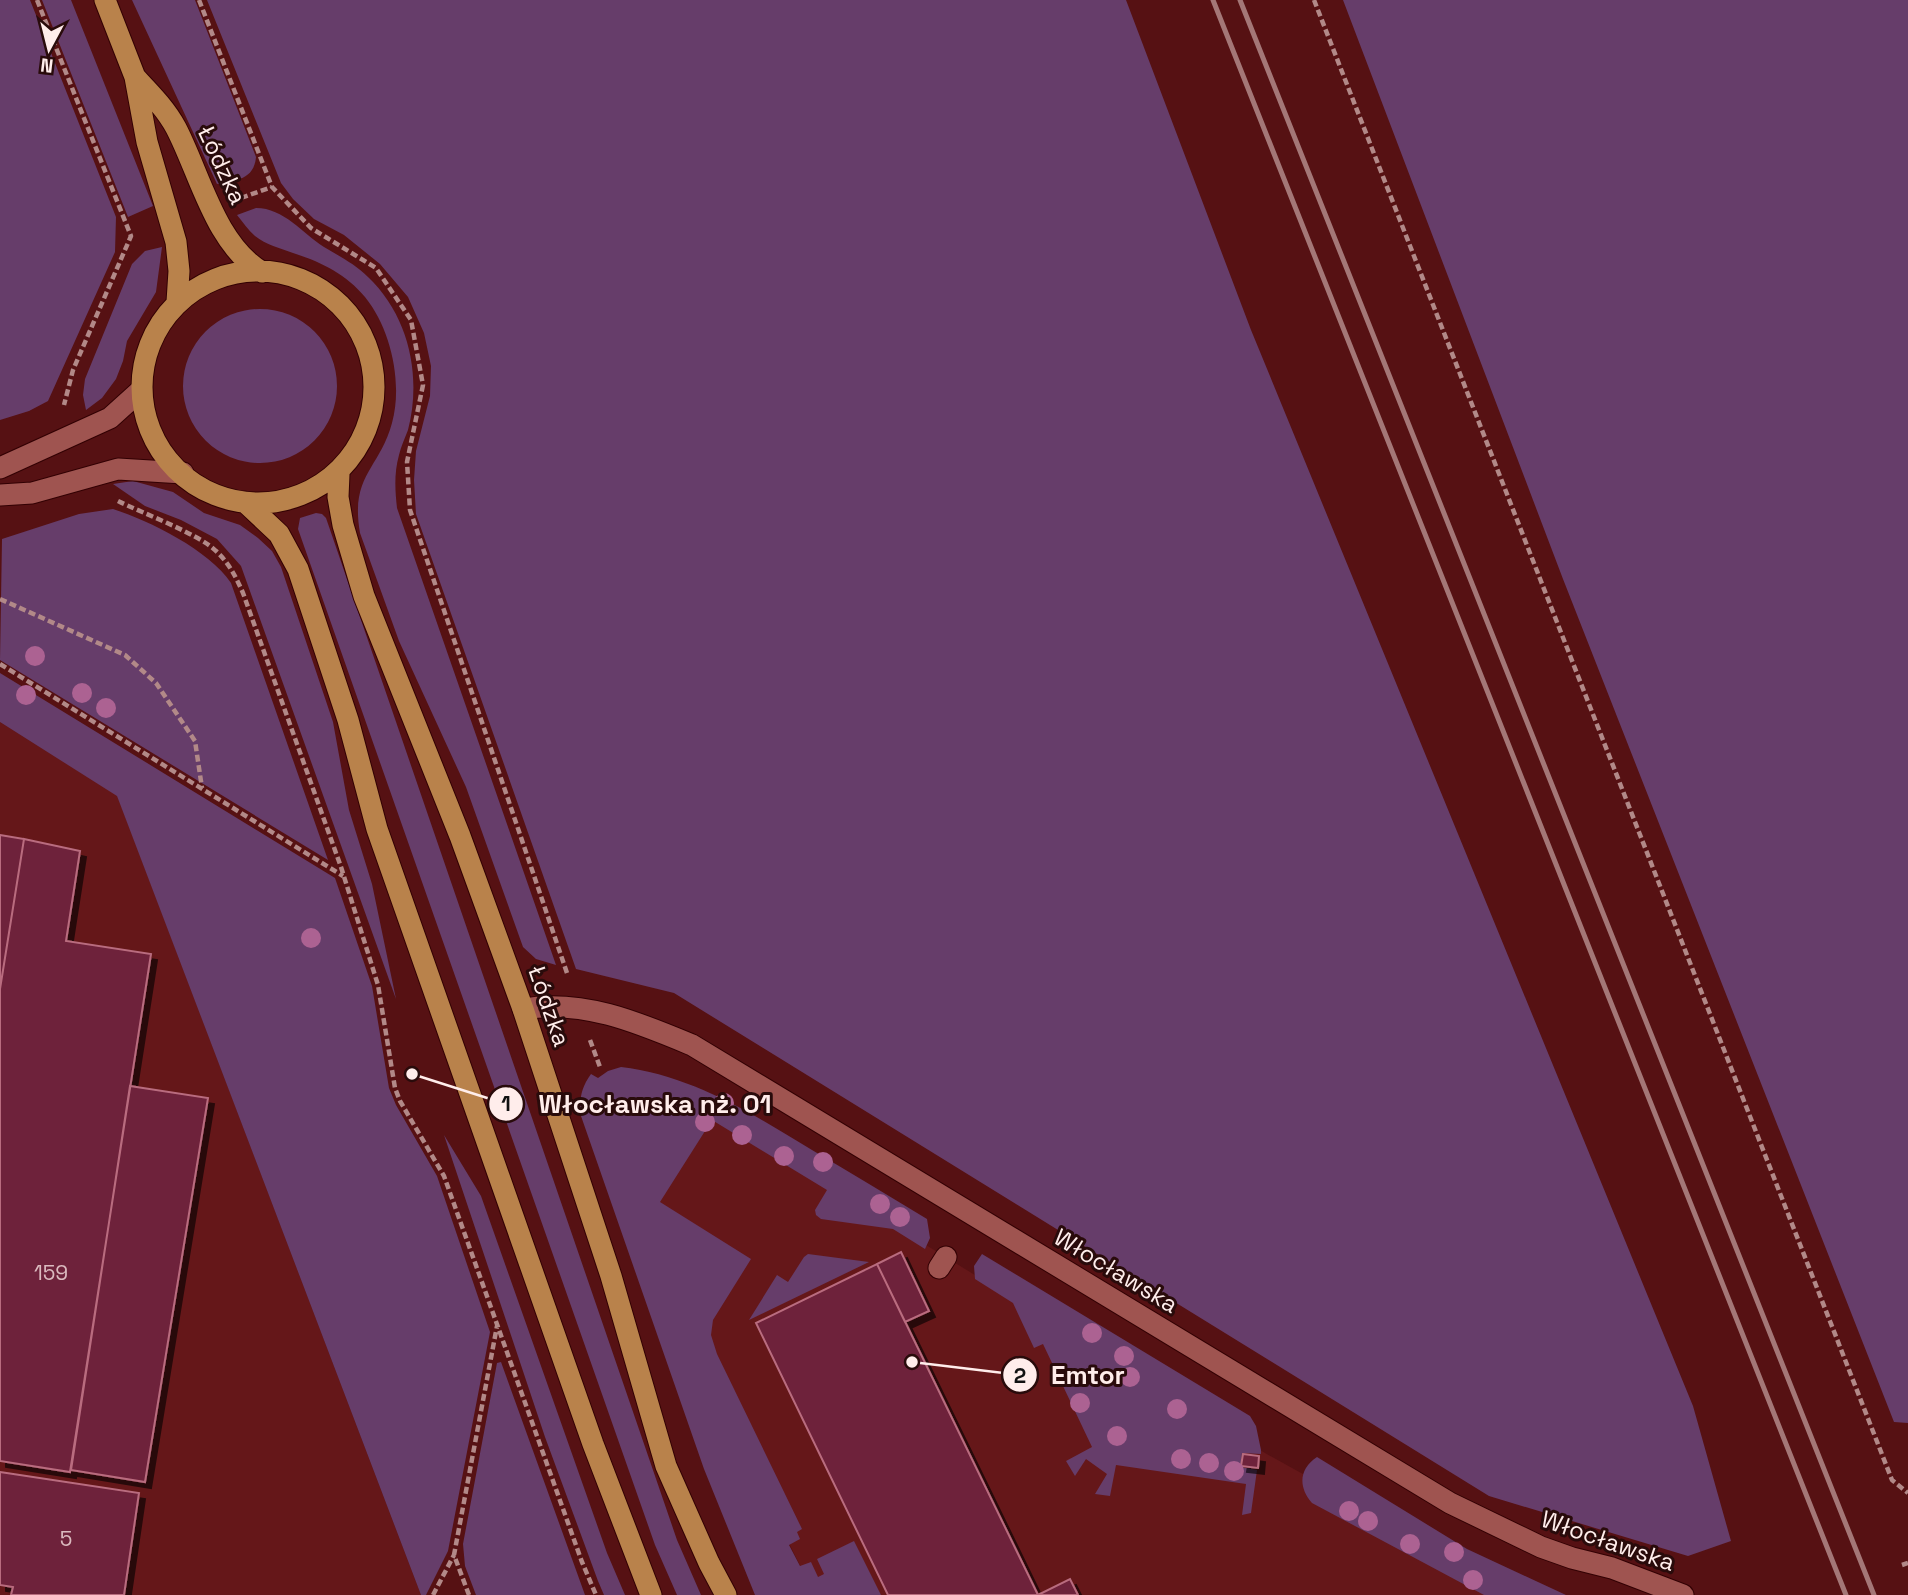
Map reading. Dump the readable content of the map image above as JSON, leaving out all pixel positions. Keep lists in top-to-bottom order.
{
  "streets": {
    "main road": ["Łódzka"],
    "street": ["Włocławska"]
  },
  "crossings": [
    ["Łódzka", "Włocławska"]
  ],
  "places": ["Włocławska nż. 01", "Emtor"],
  "house_numbers": ["159", "5"],
  "north": "bottom"
}
